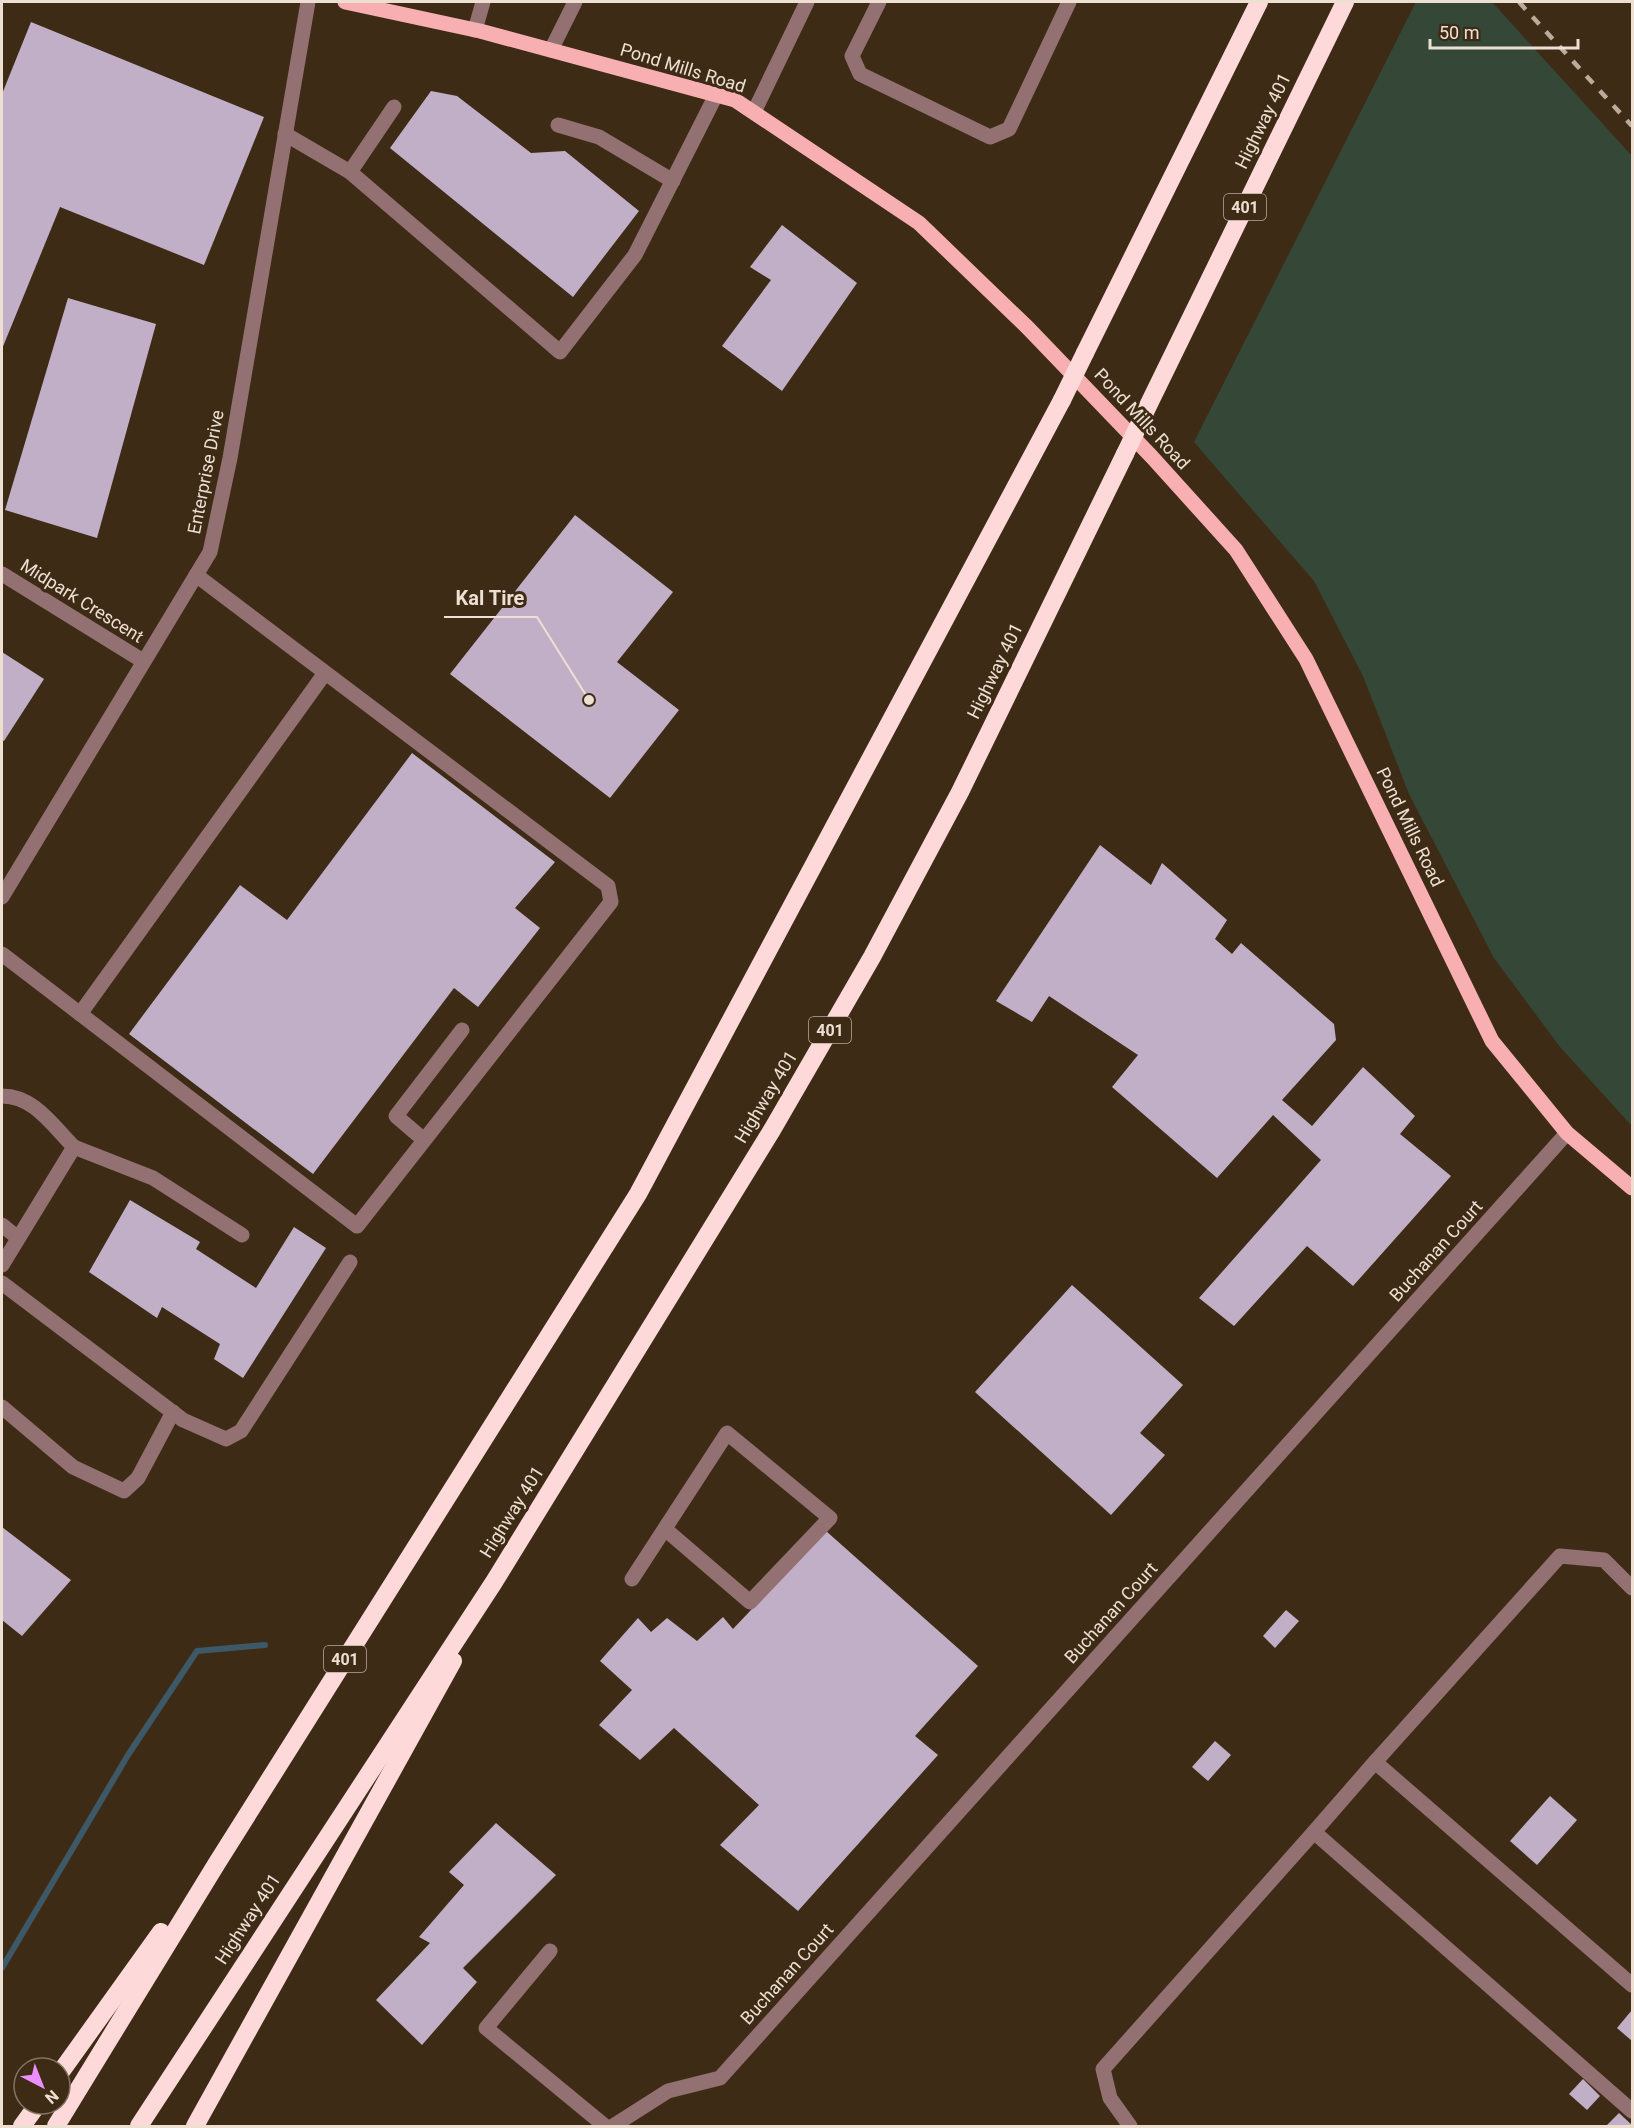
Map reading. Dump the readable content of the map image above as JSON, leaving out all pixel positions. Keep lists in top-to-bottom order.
{
  "streets": {
    "highway": ["Highway 401", "401"],
    "main road": ["Pond Mills Road"],
    "street": ["Enterprise Drive", "Midpark Crescent", "Buchanan Court"]
  },
  "crossings": [
    ["Pond Mills Road", "Buchanan Court"],
    ["Enterprise Drive", "Midpark Crescent"]
  ],
  "places": ["Kal Tire"],
  "scale_bar": "50 m",
  "north": "bottom right"
}
